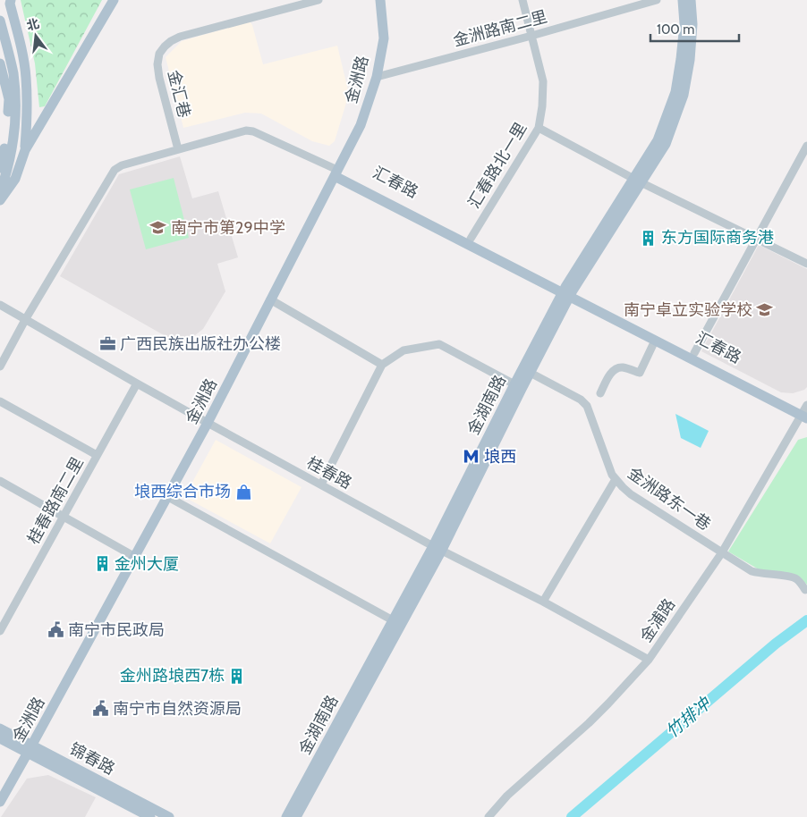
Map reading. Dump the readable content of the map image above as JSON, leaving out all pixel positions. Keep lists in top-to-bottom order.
{
  "streets": {
    "main road": [
      "金洲路",
      "汇春路",
      "金湖南路",
      "锦春路"
    ],
    "street": [
      "金洲路南二里",
      "金汇巷",
      "汇春路北一里",
      "桂春路",
      "金洲路东一巷",
      "桂春路南二里",
      "金浦路"
    ]
  },
  "crossings": [
    ["金洲路南二里", "金洲路"],
    ["金洲路南二里", "汇春路北一里"],
    ["金洲路", "汇春路"],
    ["金洲路", "桂春路"],
    ["金洲路", "锦春路"],
    ["金汇巷", "汇春路"],
    ["汇春路北一里", "汇春路"],
    ["汇春路", "金湖南路"],
    ["汇春路", "桂春路"],
    ["汇春路", "金浦路"],
    ["金湖南路", "桂春路"],
    ["金湖南路", "金洲路东一巷"],
    ["桂春路", "桂春路南二里"],
    ["桂春路", "金浦路"],
    ["金洲路东一巷", "金浦路"]
  ],
  "water": ["竹排冲"],
  "places": {
    "school or university": ["南宁市第29中学", "南宁卓立实验学校"],
    "building": ["东方国际商务港", "金州大厦", "金州路埌西7栋"],
    "office": ["广西民族出版社办公楼"],
    "metro station": ["埌西"],
    "shop": ["埌西综合市场"],
    "public building": ["南宁市民政局", "南宁市自然资源局"]
  },
  "scale_bar": "100 m",
  "north": "top"
}
